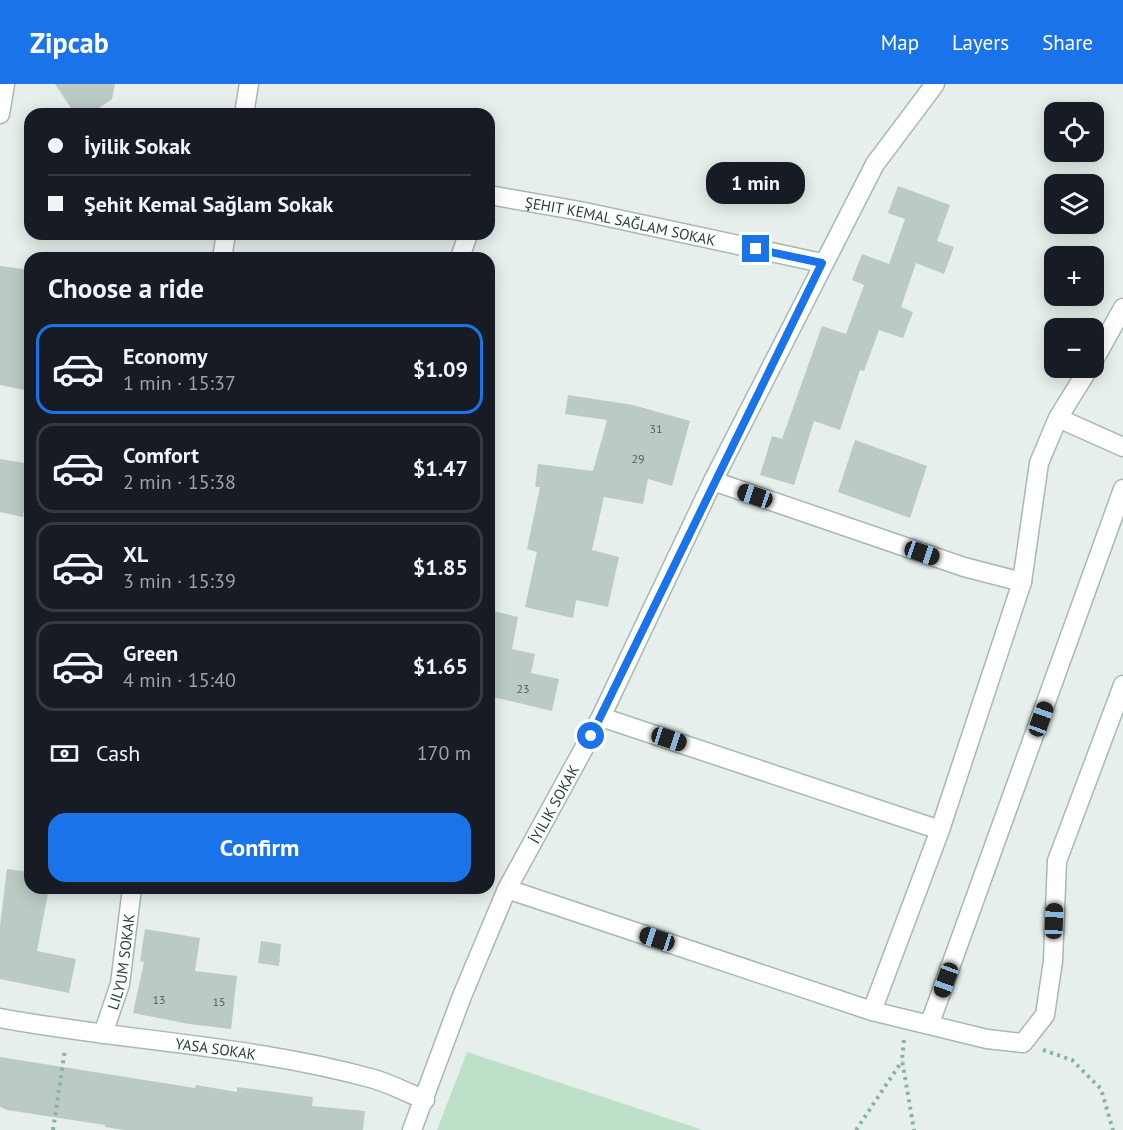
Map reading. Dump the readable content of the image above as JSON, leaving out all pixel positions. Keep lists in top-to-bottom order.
{
  "streets": {
    "street": [
      "ŞEHIT KEMAL SAĞLAM SOKAK",
      "İYILIK SOKAK",
      "LILYUM SOKAK",
      "YASA SOKAK"
    ]
  },
  "crossings": [
    ["ŞEHIT KEMAL SAĞLAM SOKAK", "İYILIK SOKAK"],
    ["İYILIK SOKAK", "YASA SOKAK"],
    ["LILYUM SOKAK", "YASA SOKAK"]
  ],
  "house_numbers": [
    "31",
    "29",
    "23",
    "13",
    "15"
  ],
  "page": {
    "header": "Zipcab",
    "nav": ["Map", "Layers", "Share"],
    "map_buttons": ["+", "−"],
    "banner": ["İyilik Sokak", "Şehit Kemal Sağlam Sokak"],
    "bubble": "1 min",
    "heading": "Choose a ride",
    "list": [
      {
        "name": "Economy",
        "note": "1 min · 15:37",
        "value": "$1.09"
      },
      {
        "name": "Comfort",
        "note": "2 min · 15:38",
        "value": "$1.47"
      },
      {
        "name": "XL",
        "note": "3 min · 15:39",
        "value": "$1.85"
      },
      {
        "name": "Green",
        "note": "4 min · 15:40",
        "value": "$1.65"
      }
    ],
    "pay": ["Cash", "170 m"],
    "buttons": "Confirm"
  }
}
